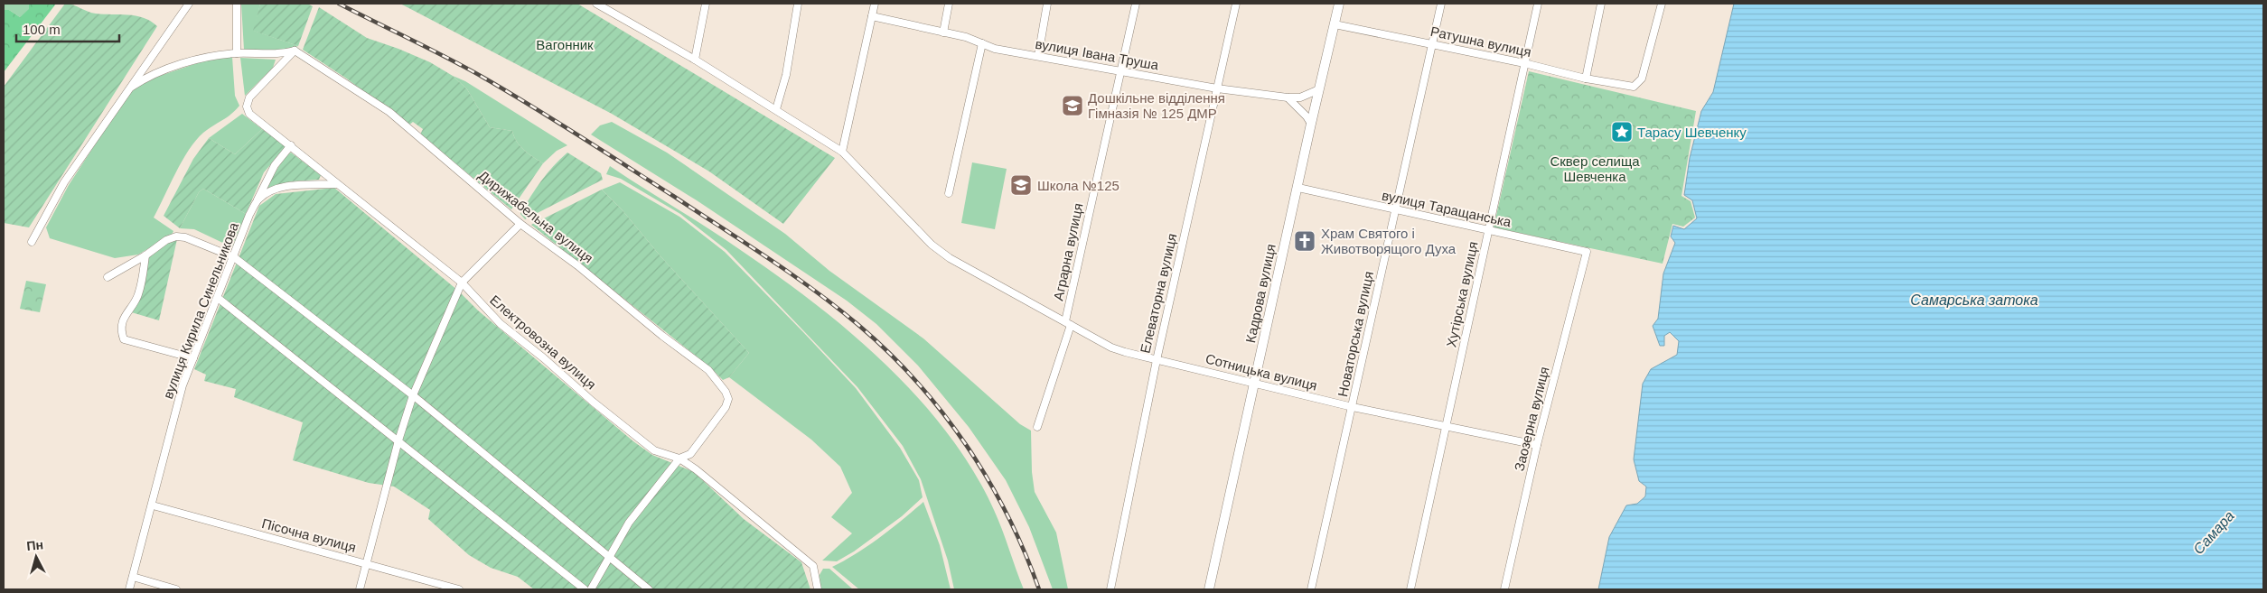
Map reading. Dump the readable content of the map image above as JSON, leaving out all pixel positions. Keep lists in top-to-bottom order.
{
  "streets": {
    "street": [
      "Ратушна вулиця",
      "вулиця Івана Труша",
      "вулиця Таращанська",
      "Дирижабельна вулиця",
      "Аграрна вулиця",
      "Елеваторна вулиця",
      "Кадрова вулиця",
      "Хутірська вулиця",
      "вулиця Кирила Синельникова",
      "Новаторська вулиця",
      "Електровозна вулиця",
      "Сотницька вулиця",
      "Заозерна вулиця",
      "Пісочна вулиця"
    ]
  },
  "crossings": [
    ["Ратушна вулиця", "Кадрова вулиця"],
    ["Ратушна вулиця", "Хутірська вулиця"],
    ["Ратушна вулиця", "Новаторська вулиця"],
    ["вулиця Івана Труша", "Аграрна вулиця"],
    ["вулиця Івана Труша", "Елеваторна вулиця"],
    ["вулиця Івана Труша", "Кадрова вулиця"],
    ["вулиця Таращанська", "Кадрова вулиця"],
    ["вулиця Таращанська", "Хутірська вулиця"],
    ["вулиця Таращанська", "Новаторська вулиця"],
    ["вулиця Таращанська", "Заозерна вулиця"],
    ["Дирижабельна вулиця", "Електровозна вулиця"],
    ["Аграрна вулиця", "Сотницька вулиця"],
    ["Елеваторна вулиця", "Сотницька вулиця"],
    ["Кадрова вулиця", "Сотницька вулиця"],
    ["Хутірська вулиця", "Сотницька вулиця"],
    ["вулиця Кирила Синельникова", "Електровозна вулиця"],
    ["вулиця Кирила Синельникова", "Пісочна вулиця"],
    ["Новаторська вулиця", "Сотницька вулиця"],
    ["Сотницька вулиця", "Заозерна вулиця"]
  ],
  "water": ["Самарська затока", "Самара"],
  "parks": ["Вагонник", "Сквер селища Шевченка"],
  "places": {
    "school or university": ["Дошкільне відділення Гімназія № 125 ДМР", "Школа №125"],
    "place": ["Тарасу Шевченку"],
    "church": ["Храм Святого і Животворящого Духа"]
  },
  "scale_bar": "100 m",
  "north": "top"
}
